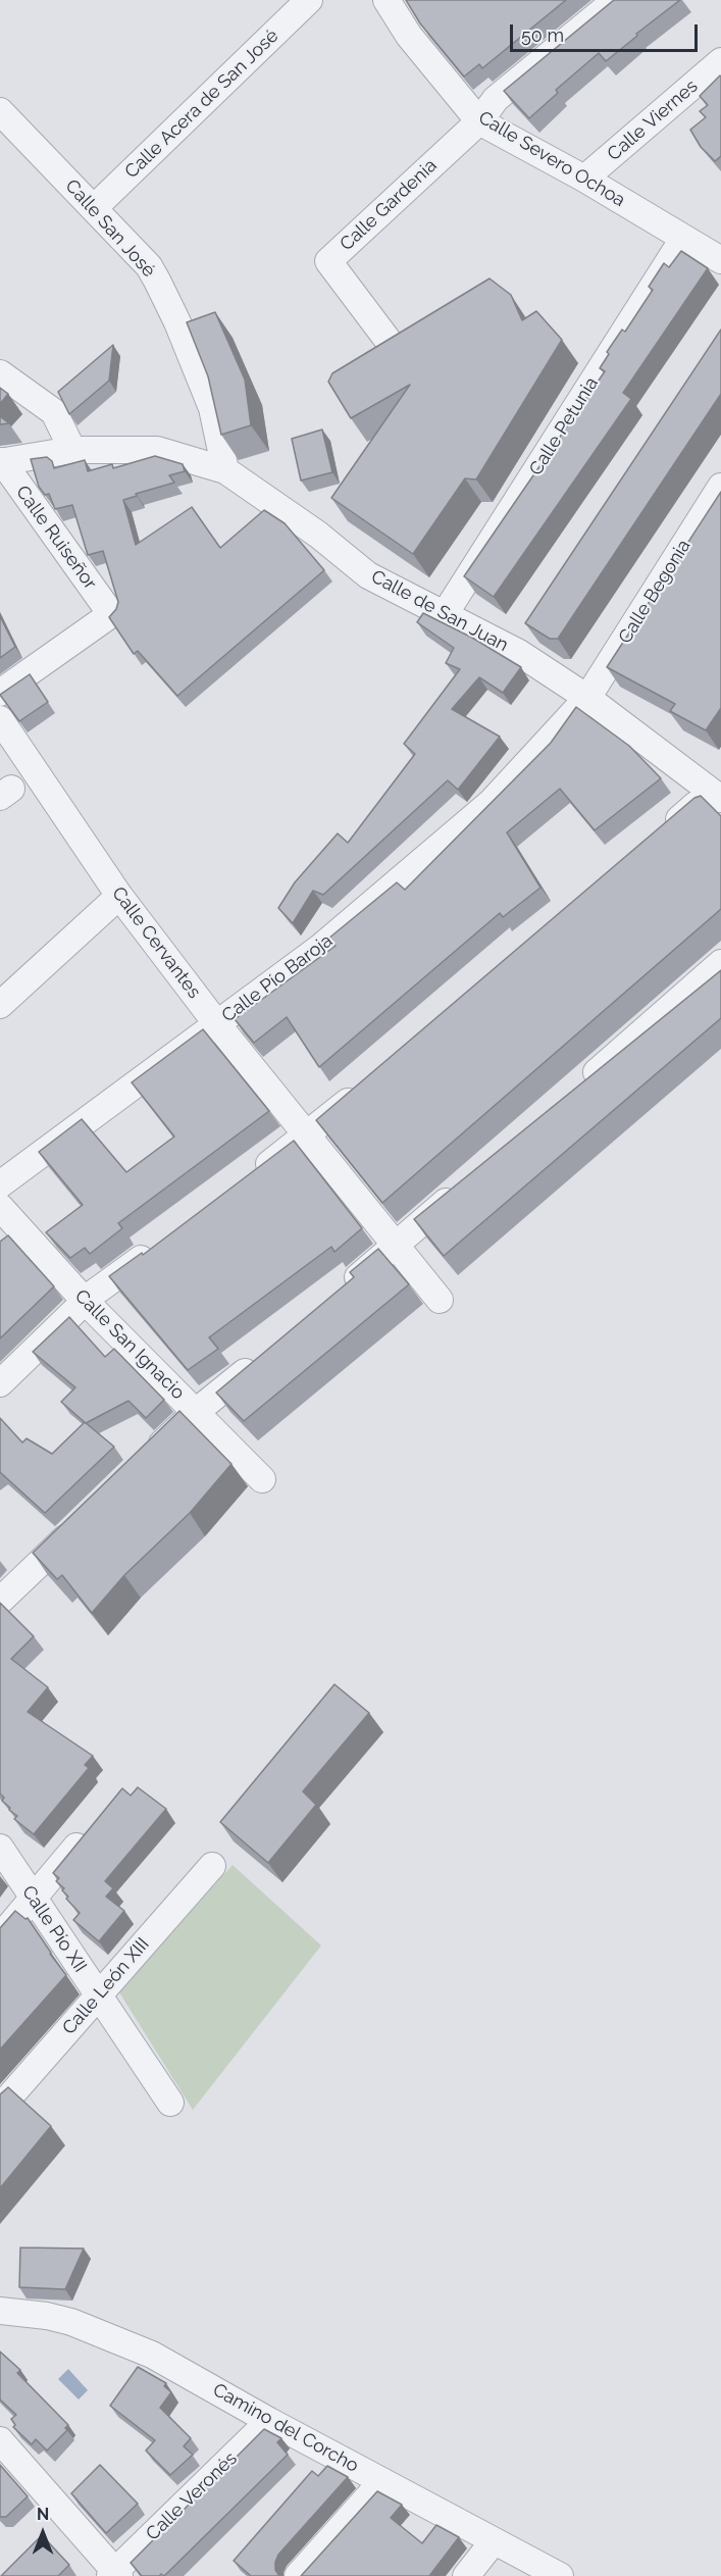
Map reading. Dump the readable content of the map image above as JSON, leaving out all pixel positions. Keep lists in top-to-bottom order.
{
  "streets": {
    "street": [
      "Calle Acera de San José",
      "Calle Viernes",
      "Calle Severo Ochoa",
      "Calle Gardenia",
      "Calle San José",
      "Calle Petunia",
      "Calle Ruiseñor",
      "Calle Begonia",
      "Calle de San Juan",
      "Calle Cervantes",
      "Calle Pío Baroja",
      "Calle San Ignacio",
      "Calle Pío XII",
      "Calle León XIII",
      "Camino del Corcho",
      "Calle Veronés"
    ]
  },
  "crossings": [
    ["Calle Acera de San José", "Calle San José"],
    ["Calle Viernes", "Calle Severo Ochoa"],
    ["Calle Severo Ochoa", "Calle Gardenia"],
    ["Calle Severo Ochoa", "Calle Petunia"],
    ["Calle San José", "Calle de San Juan"],
    ["Calle Petunia", "Calle de San Juan"],
    ["Calle Ruiseñor", "Calle de San Juan"],
    ["Calle Begonia", "Calle de San Juan"],
    ["Calle Begonia", "Calle Pío Baroja"],
    ["Calle de San Juan", "Calle Pío Baroja"],
    ["Calle Cervantes", "Calle Pío Baroja"],
    ["Calle Pío XII", "Calle León XIII"],
    ["Camino del Corcho", "Calle Veronés"]
  ],
  "scale_bar": "50 m",
  "north": "top"
}
